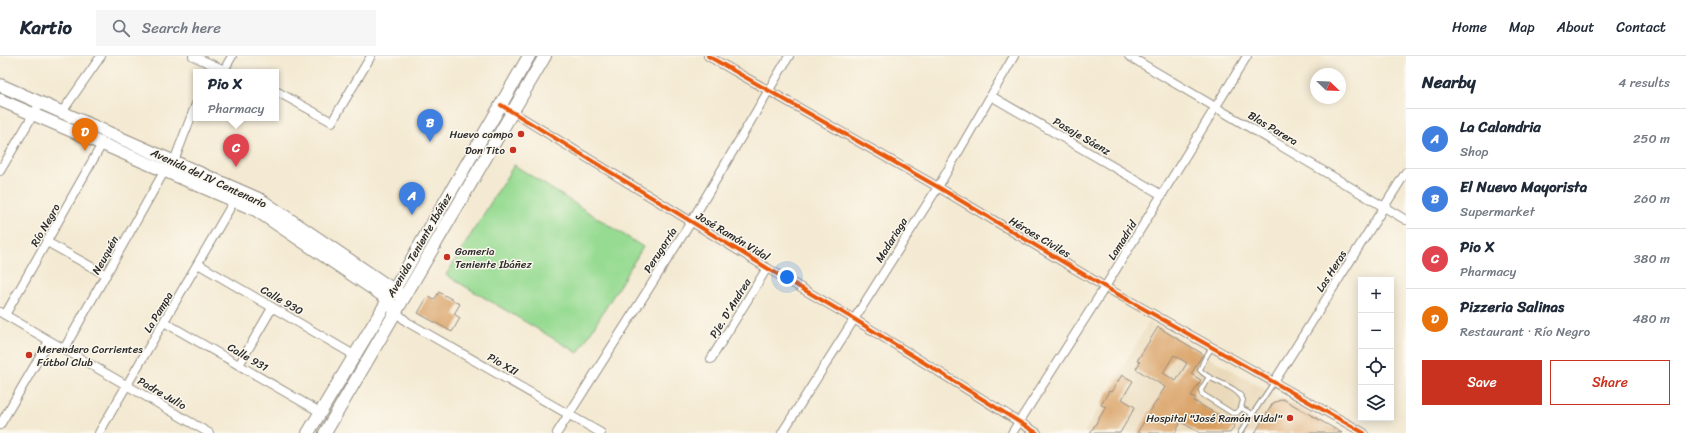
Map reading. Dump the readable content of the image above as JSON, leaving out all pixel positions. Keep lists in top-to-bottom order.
{
  "streets": {
    "main road": ["Avenida del IV Centenario", "Avenida Teniente Ibáñez"],
    "street": [
      "Blas Parera",
      "Pasaje Sáenz",
      "Río Negro",
      "José Ramón Vidal",
      "Héroes Civiles",
      "Madariaga",
      "Lamadrid",
      "Perugorría",
      "Neuquén",
      "Las Heras",
      "Calle 930",
      "Pje. D'Andrea",
      "La Pampa",
      "Calle 931",
      "Pio XII",
      "Padre Julio"
    ]
  },
  "crossings": [
    ["Blas Parera", "Lamadrid"],
    ["Blas Parera", "Las Heras"],
    ["Pasaje Sáenz", "Madariaga"],
    ["Pasaje Sáenz", "Lamadrid"],
    ["Avenida del IV Centenario", "Río Negro"],
    ["Avenida del IV Centenario", "Avenida Teniente Ibáñez"],
    ["Avenida del IV Centenario", "Neuquén"],
    ["Avenida del IV Centenario", "La Pampa"],
    ["Avenida del IV Centenario", "Pio XII"],
    ["Río Negro", "Padre Julio"],
    ["José Ramón Vidal", "Madariaga"],
    ["José Ramón Vidal", "Lamadrid"],
    ["José Ramón Vidal", "Avenida Teniente Ibáñez"],
    ["José Ramón Vidal", "Perugorría"],
    ["José Ramón Vidal", "Pje. D'Andrea"],
    ["Héroes Civiles", "Madariaga"],
    ["Héroes Civiles", "Lamadrid"],
    ["Héroes Civiles", "Perugorría"],
    ["Héroes Civiles", "Las Heras"],
    ["Avenida Teniente Ibáñez", "Calle 930"],
    ["Avenida Teniente Ibáñez", "Calle 931"],
    ["Avenida Teniente Ibáñez", "Pio XII"],
    ["Perugorría", "Pio XII"],
    ["Neuquén", "Padre Julio"],
    ["Calle 930", "La Pampa"],
    ["La Pampa", "Calle 931"],
    ["La Pampa", "Padre Julio"]
  ],
  "places": [
    "Huevo campo",
    "Don Tito",
    "Gomeria Teniente Ibáñez",
    "Merendero Corrientes Fútbol Club",
    "Hospital \"José Ramón Vidal\""
  ],
  "north": "bottom right",
  "page": {
    "header": "Kartio",
    "search": "Search here",
    "nav": [
      "Home",
      "Map",
      "About",
      "Contact"
    ],
    "heading": ["Nearby", "4 results"],
    "popup": ["Pio X", "Pharmacy"],
    "list": [
      {
        "mark": "A",
        "name": "La Calandria",
        "note": "Shop",
        "value": "250 m"
      },
      {
        "mark": "B",
        "name": "El Nuevo Mayorista",
        "note": "Supermarket",
        "value": "260 m"
      },
      {
        "mark": "C",
        "name": "Pio X",
        "note": "Pharmacy",
        "value": "380 m"
      },
      {
        "mark": "D",
        "name": "Pizzeria Salinas",
        "note": "Restaurant · Río Negro",
        "value": "480 m"
      }
    ],
    "pins": [
      "B",
      "D",
      "C",
      "A"
    ],
    "map_buttons": ["+", "−"],
    "buttons": ["Save", "Share"]
  }
}
